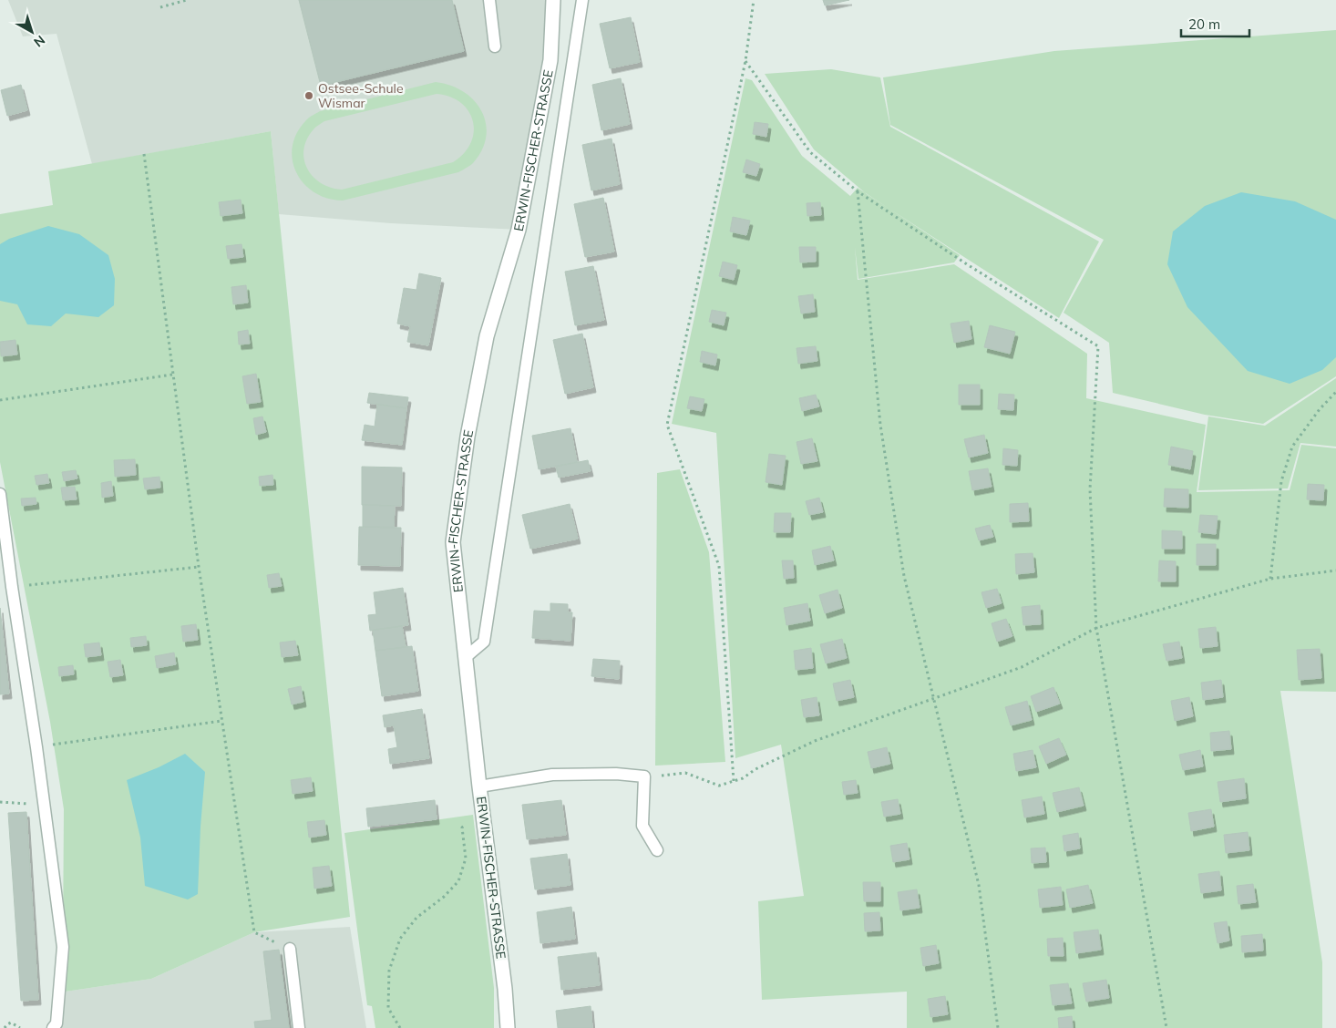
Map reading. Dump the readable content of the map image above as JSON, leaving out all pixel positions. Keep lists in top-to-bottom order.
{
  "streets": {
    "street": ["ERWIN-FISCHER-STRASSE"]
  },
  "places": ["Ostsee-Schule Wismar"],
  "scale_bar": "20 m",
  "north": "bottom right"
}
